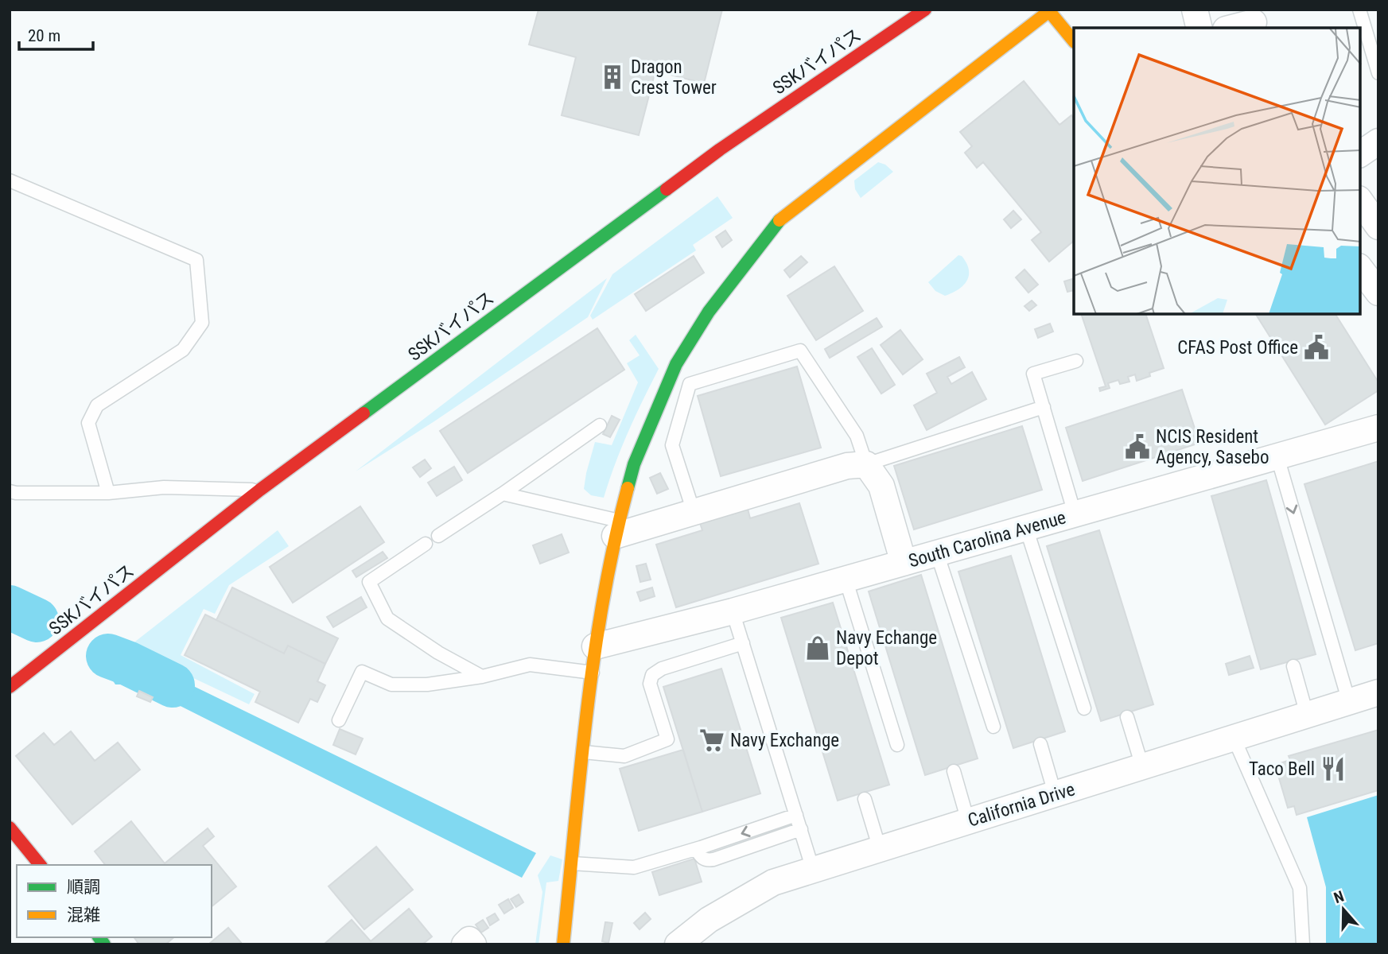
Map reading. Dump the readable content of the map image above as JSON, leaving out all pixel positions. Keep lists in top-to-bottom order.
{
  "streets": {
    "street": ["SSKバイパス", "South Carolina Avenue", "California Drive"]
  },
  "places": {
    "building": ["Dragon Crest Tower"],
    "public building": ["CFAS Post Office", "NCIS Resident Agency, Sasebo"],
    "shop": ["Navy Echange Depot"],
    "supermarket": ["Navy Exchange"],
    "restaurant": ["Taco Bell"]
  },
  "legend": ["順調", "混雑"],
  "scale_bar": "20 m",
  "north": "top"
}
